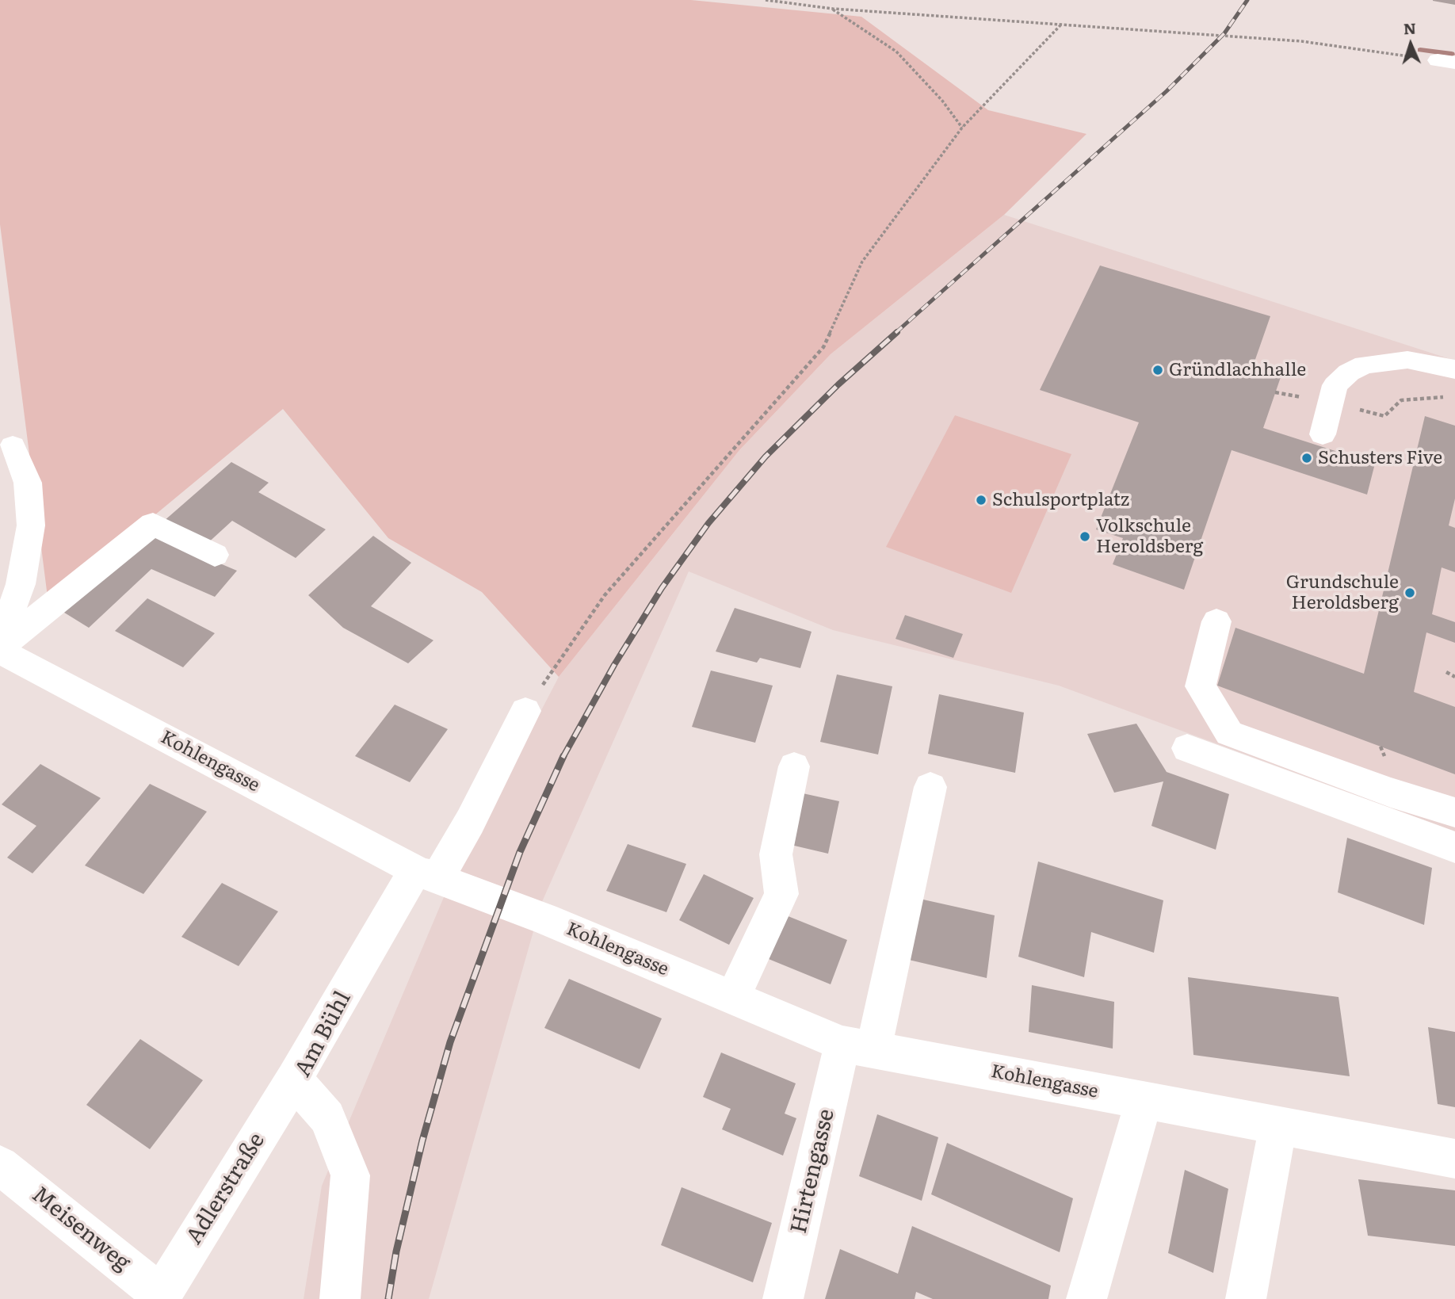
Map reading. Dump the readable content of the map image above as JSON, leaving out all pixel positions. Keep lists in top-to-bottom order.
{
  "streets": {
    "street": [
      "Kohlengasse",
      "Am Bühl",
      "Hirtengasse",
      "Adlerstraße",
      "Meisenweg"
    ]
  },
  "crossings": [
    ["Kohlengasse", "Am Bühl"],
    ["Kohlengasse", "Hirtengasse"],
    ["Am Bühl", "Adlerstraße"],
    ["Adlerstraße", "Meisenweg"]
  ],
  "places": [
    "Gründlachhalle",
    "Schusters Five",
    "Schulsportplatz",
    "Volkschule Heroldsberg",
    "Grundschule Heroldsberg"
  ],
  "north": "top"
}
